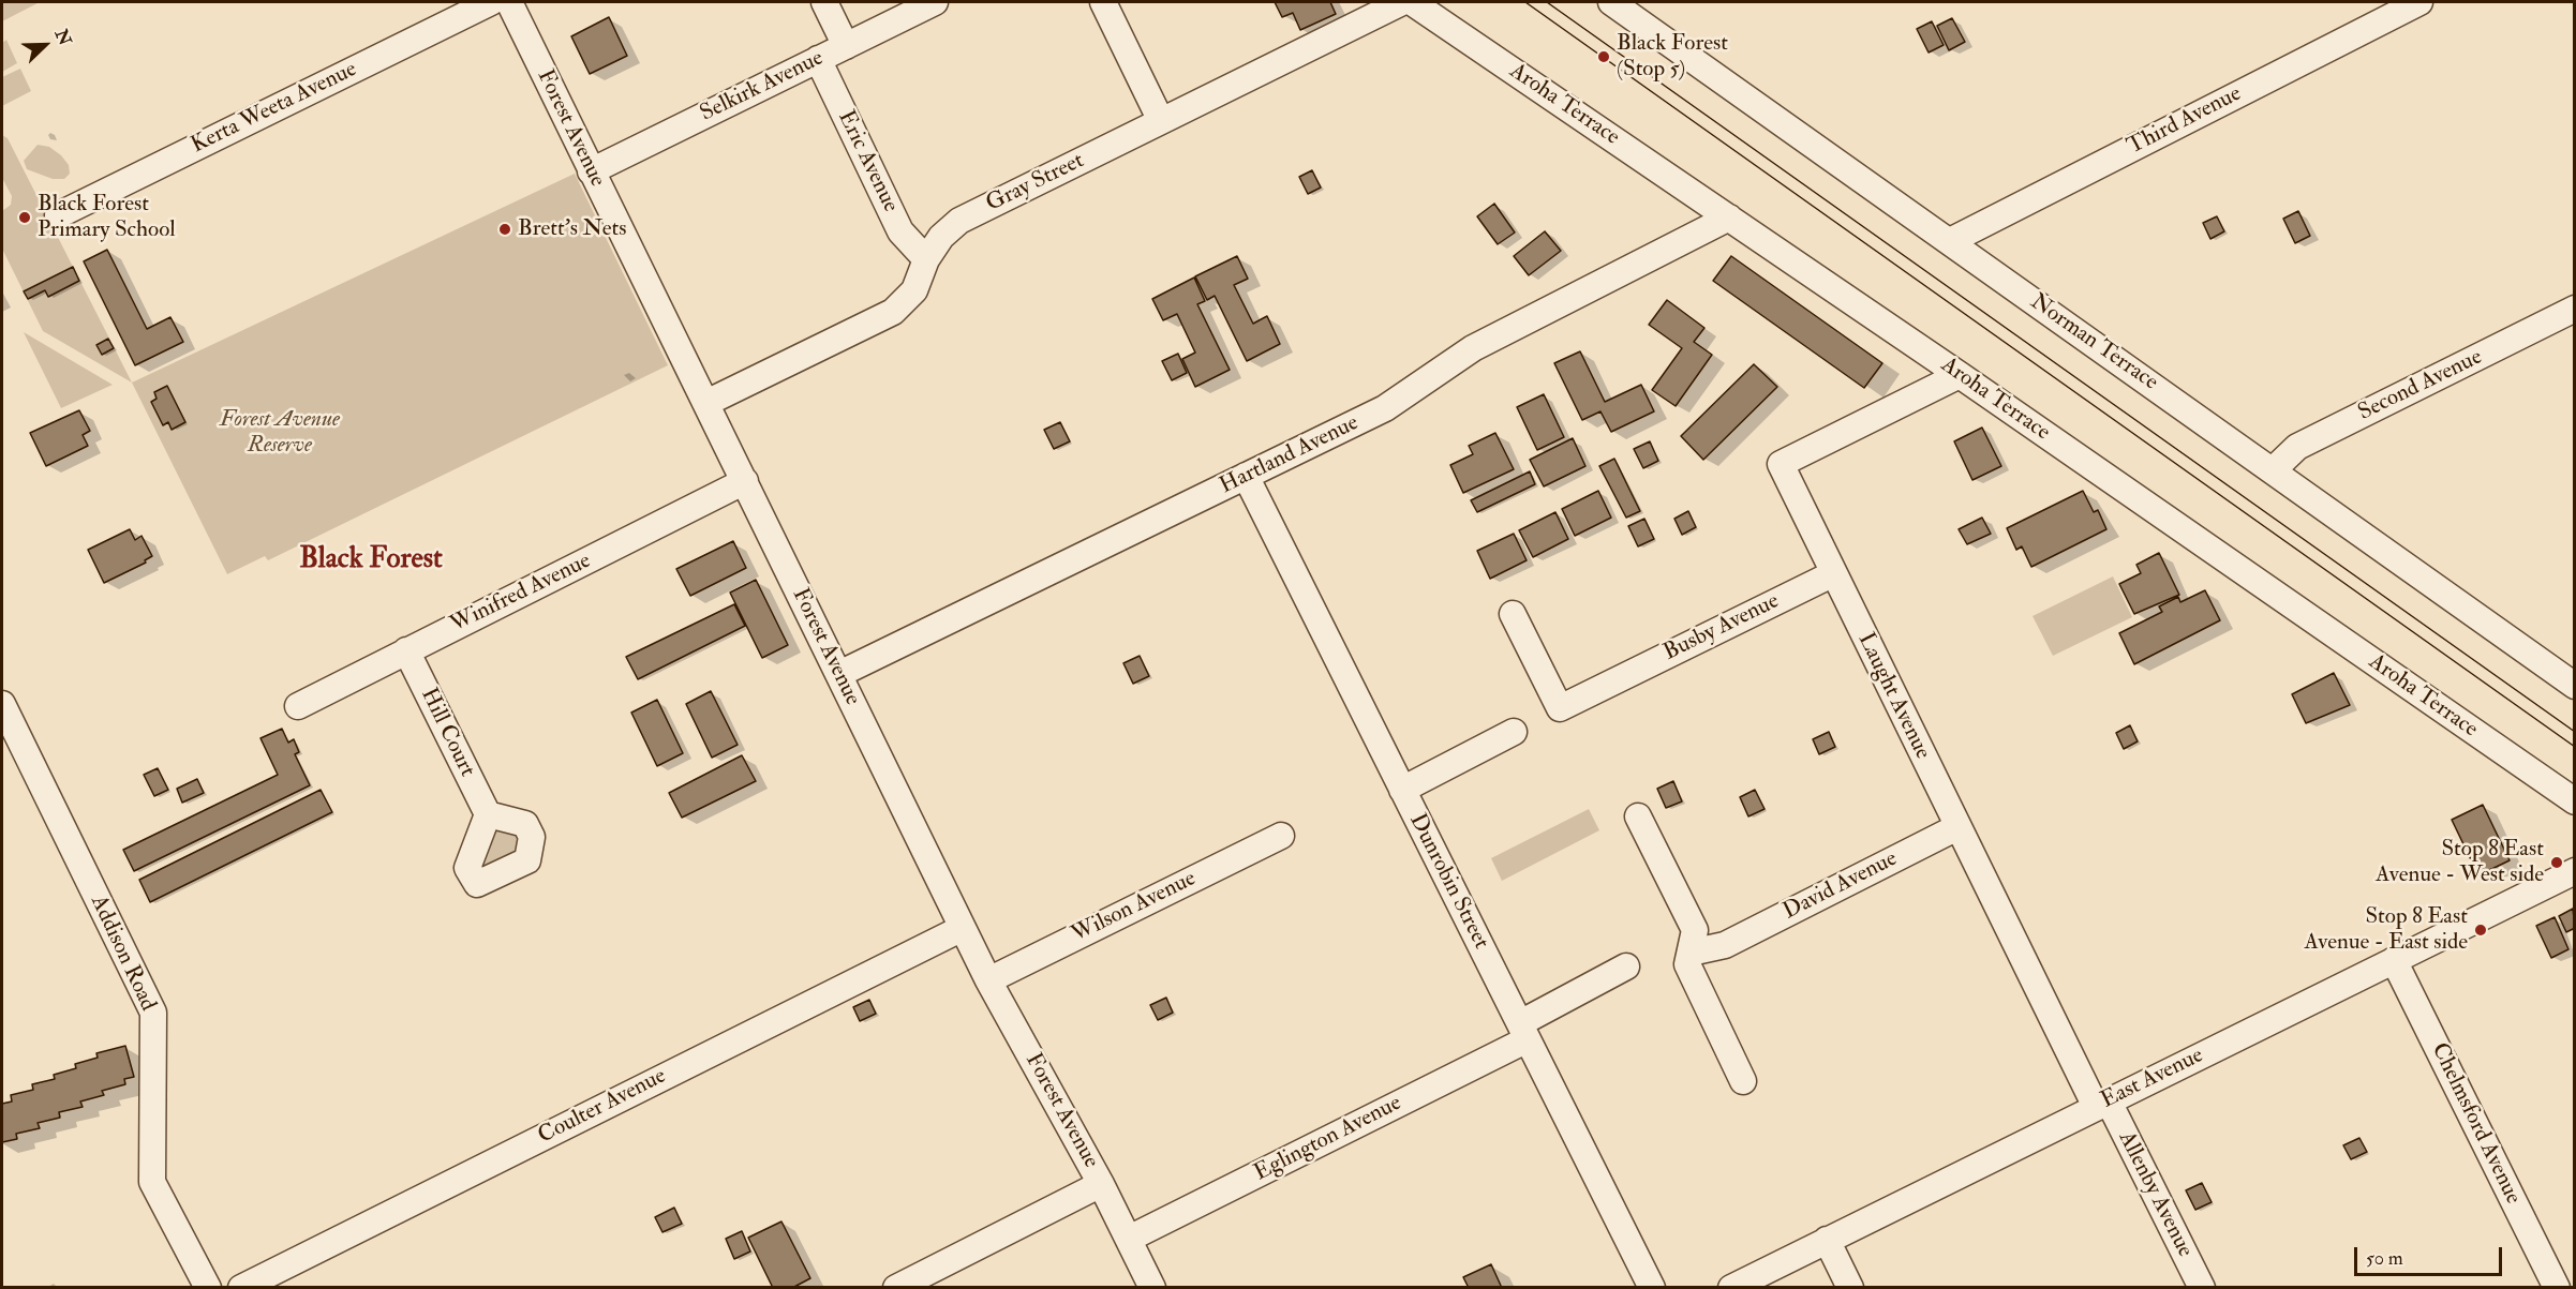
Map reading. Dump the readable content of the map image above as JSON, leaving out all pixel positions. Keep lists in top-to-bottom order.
{
  "streets": {
    "street": [
      "Selkirk Avenue",
      "Aroha Terrace",
      "Kerta Weeta Avenue",
      "Third Avenue",
      "Forest Avenue",
      "Eric Avenue",
      "Gray Street",
      "Norman Terrace",
      "Second Avenue",
      "Hartland Avenue",
      "Winifred Avenue",
      "Busby Avenue",
      "Laught Avenue",
      "Hill Court",
      "Dunrobin Street",
      "David Avenue",
      "Wilson Avenue",
      "Addison Road",
      "East Avenue",
      "Coulter Avenue",
      "Chelmsford Avenue",
      "Eglington Avenue",
      "Allenby Avenue"
    ]
  },
  "crossings": [
    ["Selkirk Avenue", "Forest Avenue"],
    ["Selkirk Avenue", "Eric Avenue"],
    ["Aroha Terrace", "Hartland Avenue"],
    ["Aroha Terrace", "Laught Avenue"],
    ["Third Avenue", "Norman Terrace"],
    ["Forest Avenue", "Gray Street"],
    ["Forest Avenue", "Hartland Avenue"],
    ["Forest Avenue", "Winifred Avenue"],
    ["Forest Avenue", "Wilson Avenue"],
    ["Forest Avenue", "Coulter Avenue"],
    ["Forest Avenue", "Eglington Avenue"],
    ["Eric Avenue", "Gray Street"],
    ["Norman Terrace", "Second Avenue"],
    ["Hartland Avenue", "Dunrobin Street"],
    ["Winifred Avenue", "Hill Court"],
    ["Busby Avenue", "Laught Avenue"],
    ["Laught Avenue", "David Avenue"],
    ["Laught Avenue", "East Avenue"],
    ["Laught Avenue", "Allenby Avenue"],
    ["Dunrobin Street", "Eglington Avenue"],
    ["East Avenue", "Chelmsford Avenue"],
    ["East Avenue", "Allenby Avenue"]
  ],
  "districts": ["Black Forest"],
  "parks": ["Forest Avenue Reserve"],
  "places": [
    "Black Forest (Stop 5)",
    "Black Forest Primary School",
    "Brett's Nets",
    "Stop 8 East Avenue - West side",
    "Stop 8 East Avenue - East side"
  ],
  "scale_bar": "50 m",
  "north": "top right"
}
